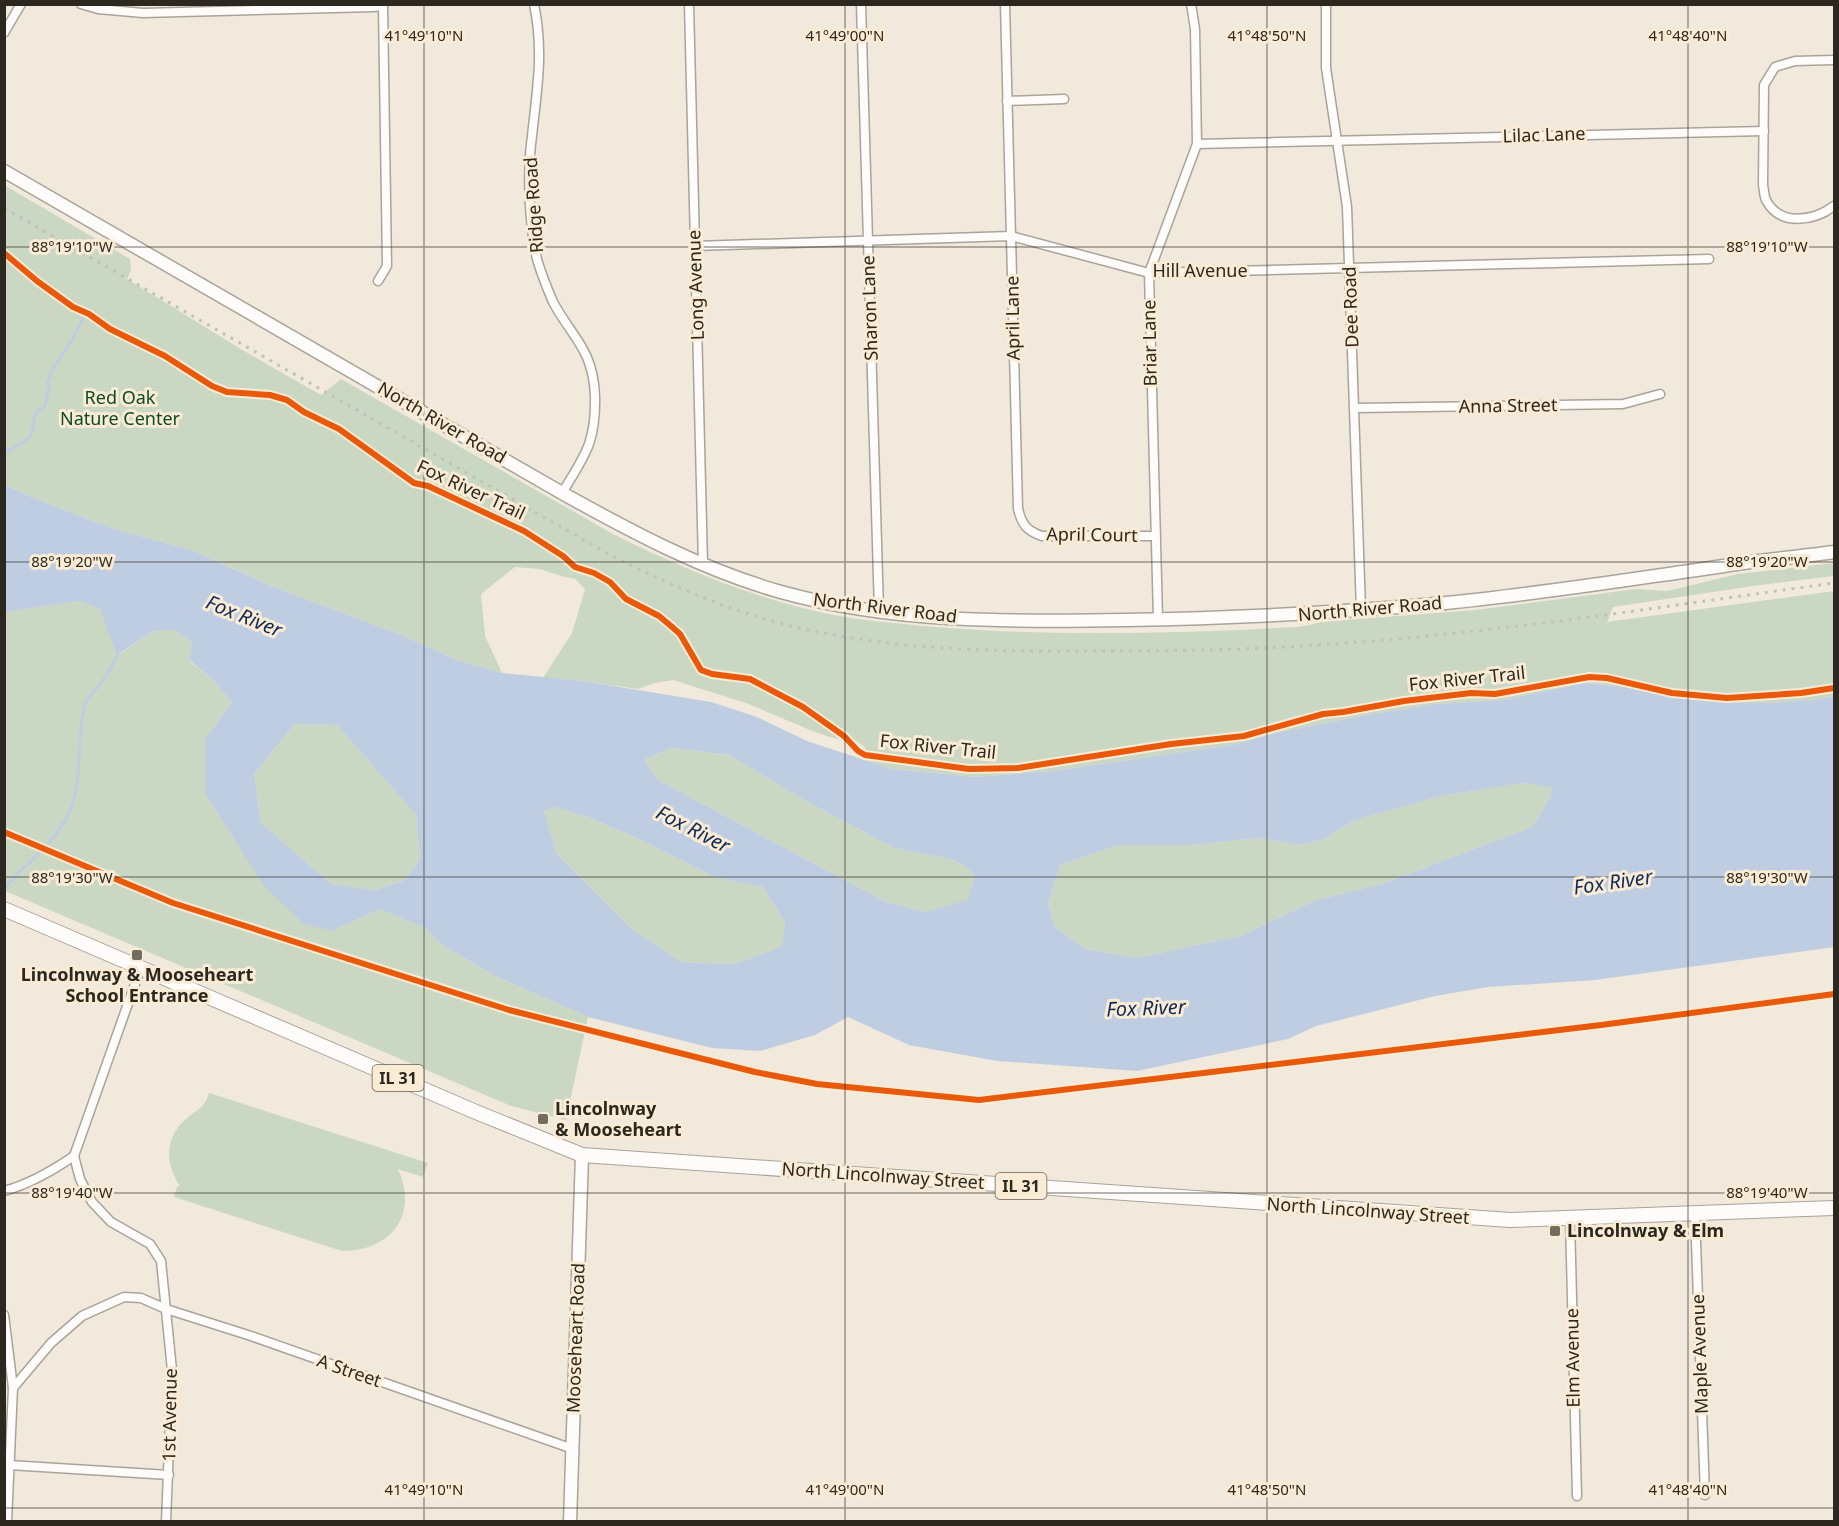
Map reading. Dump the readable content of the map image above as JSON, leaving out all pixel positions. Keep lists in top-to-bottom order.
{
  "streets": {
    "main road": [
      "North River Road",
      "IL 31",
      "North Lincolnway Street",
      "Mooseheart Road"
    ],
    "street": [
      "Lilac Lane",
      "Ridge Road",
      "Hill Avenue",
      "Long Avenue",
      "Dee Road",
      "Sharon Lane",
      "April Lane",
      "Briar Lane",
      "Anna Street",
      "April Court",
      "Maple Avenue",
      "Elm Avenue",
      "A Street",
      "1st Avenue"
    ],
    "cycle path": ["Fox River Trail"]
  },
  "crossings": [
    ["Lilac Lane", "Dee Road"],
    ["Lilac Lane", "Briar Lane"],
    ["Ridge Road", "North River Road"],
    ["Hill Avenue", "Long Avenue"],
    ["Hill Avenue", "Dee Road"],
    ["Hill Avenue", "Sharon Lane"],
    ["Hill Avenue", "April Lane"],
    ["Hill Avenue", "Briar Lane"],
    ["Long Avenue", "North River Road"],
    ["Dee Road", "Anna Street"],
    ["Dee Road", "North River Road"],
    ["Sharon Lane", "North River Road"],
    ["April Lane", "April Court"],
    ["Briar Lane", "North River Road"],
    ["Briar Lane", "April Court"],
    ["North Lincolnway Street", "Mooseheart Road"],
    ["North Lincolnway Street", "Maple Avenue"],
    ["North Lincolnway Street", "Elm Avenue"],
    ["Mooseheart Road", "A Street"],
    ["A Street", "1st Avenue"]
  ],
  "water": ["Fox River"],
  "parks": ["Red Oak Nature Center"],
  "places": {
    "transit": ["Lincolnway & Mooseheart School Entrance", "Lincolnway & Mooseheart", "Lincolnway & Elm"]
  },
  "coordinates": [
    "41°49'10\"N",
    "41°49'00\"N",
    "41°48'50\"N",
    "41°48'40\"N",
    "88°19'10\"W",
    "88°19'20\"W",
    "88°19'30\"W",
    "88°19'40\"W"
  ]
}
